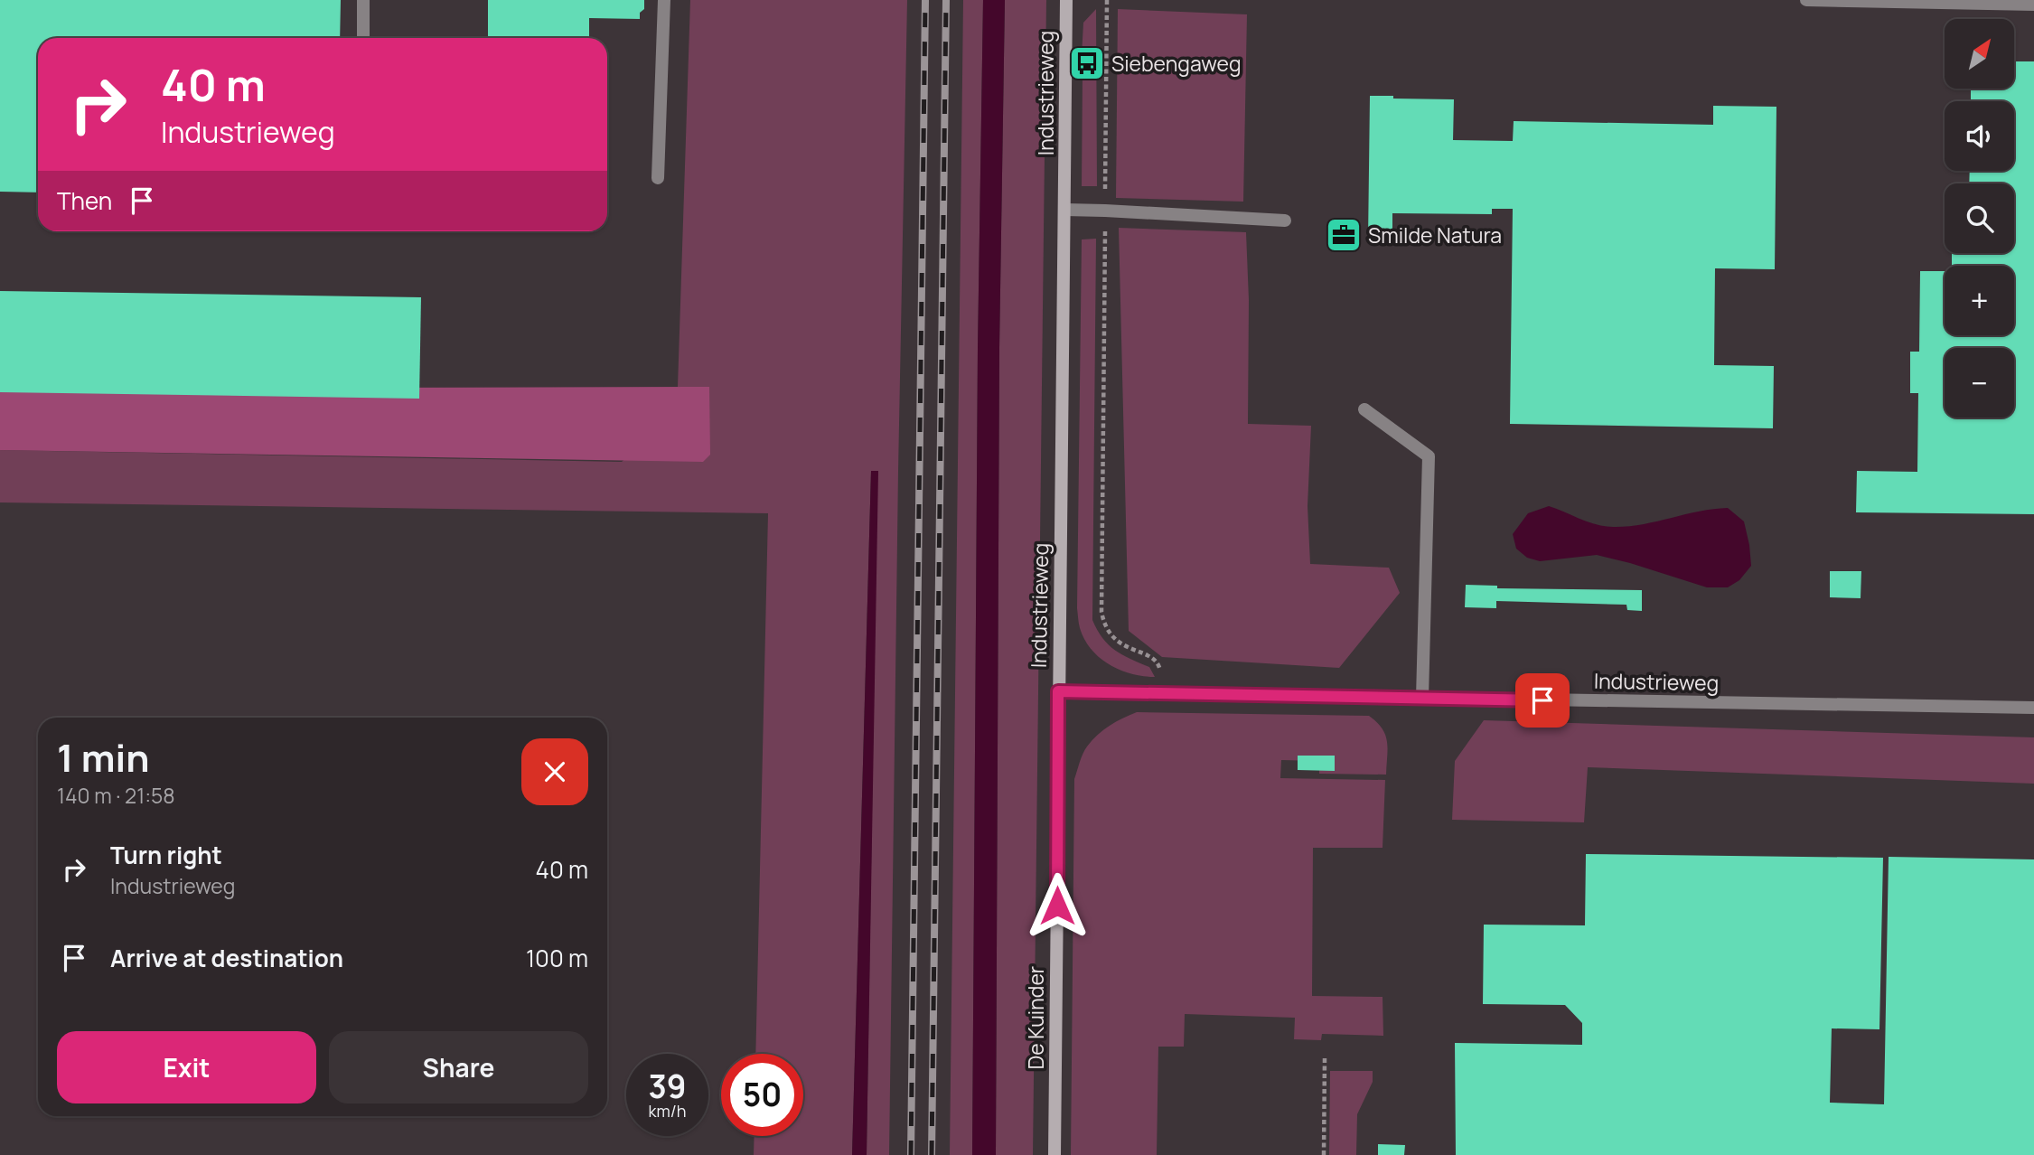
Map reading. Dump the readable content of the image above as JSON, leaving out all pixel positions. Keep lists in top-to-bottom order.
{
  "streets": {
    "main road": ["Industrieweg", "De Kuinder"]
  },
  "crossings": [
    ["Industrieweg", "De Kuinder"]
  ],
  "places": {
    "bus stop": ["Siebengaweg"],
    "office": ["Smilde Natura"]
  },
  "north": "top right",
  "page": {
    "map_buttons": ["+", "−"],
    "turn": ["40 m", "Industrieweg"],
    "then": "Then",
    "heading": ["1 min", "140 m · 21:58"],
    "list": [
      {
        "name": "Turn right",
        "note": "Industrieweg",
        "value": "40 m"
      },
      {
        "name": "Arrive at destination",
        "value": "100 m"
      }
    ],
    "buttons": ["Exit", "Share"],
    "speed": "39 km/h",
    "limit": "50"
  }
}
